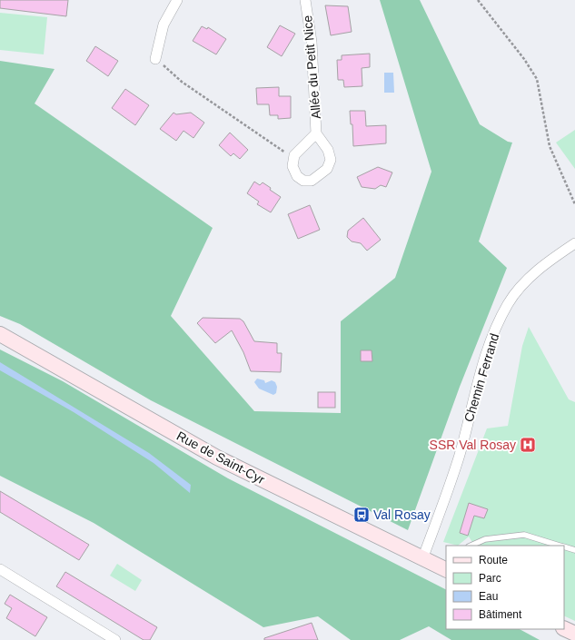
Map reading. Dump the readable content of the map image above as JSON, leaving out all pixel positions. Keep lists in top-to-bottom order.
{
  "streets": {
    "main road": ["Rue de Saint-Cyr"],
    "street": ["Allée du Petit Nice", "Chemin Ferrand"]
  },
  "crossings": [
    ["Chemin Ferrand", "Rue de Saint-Cyr"]
  ],
  "places": {
    "hospital": ["SSR Val Rosay"],
    "bus stop": ["Val Rosay"]
  },
  "legend": [
    "Route",
    "Parc",
    "Eau",
    "Bâtiment"
  ]
}
